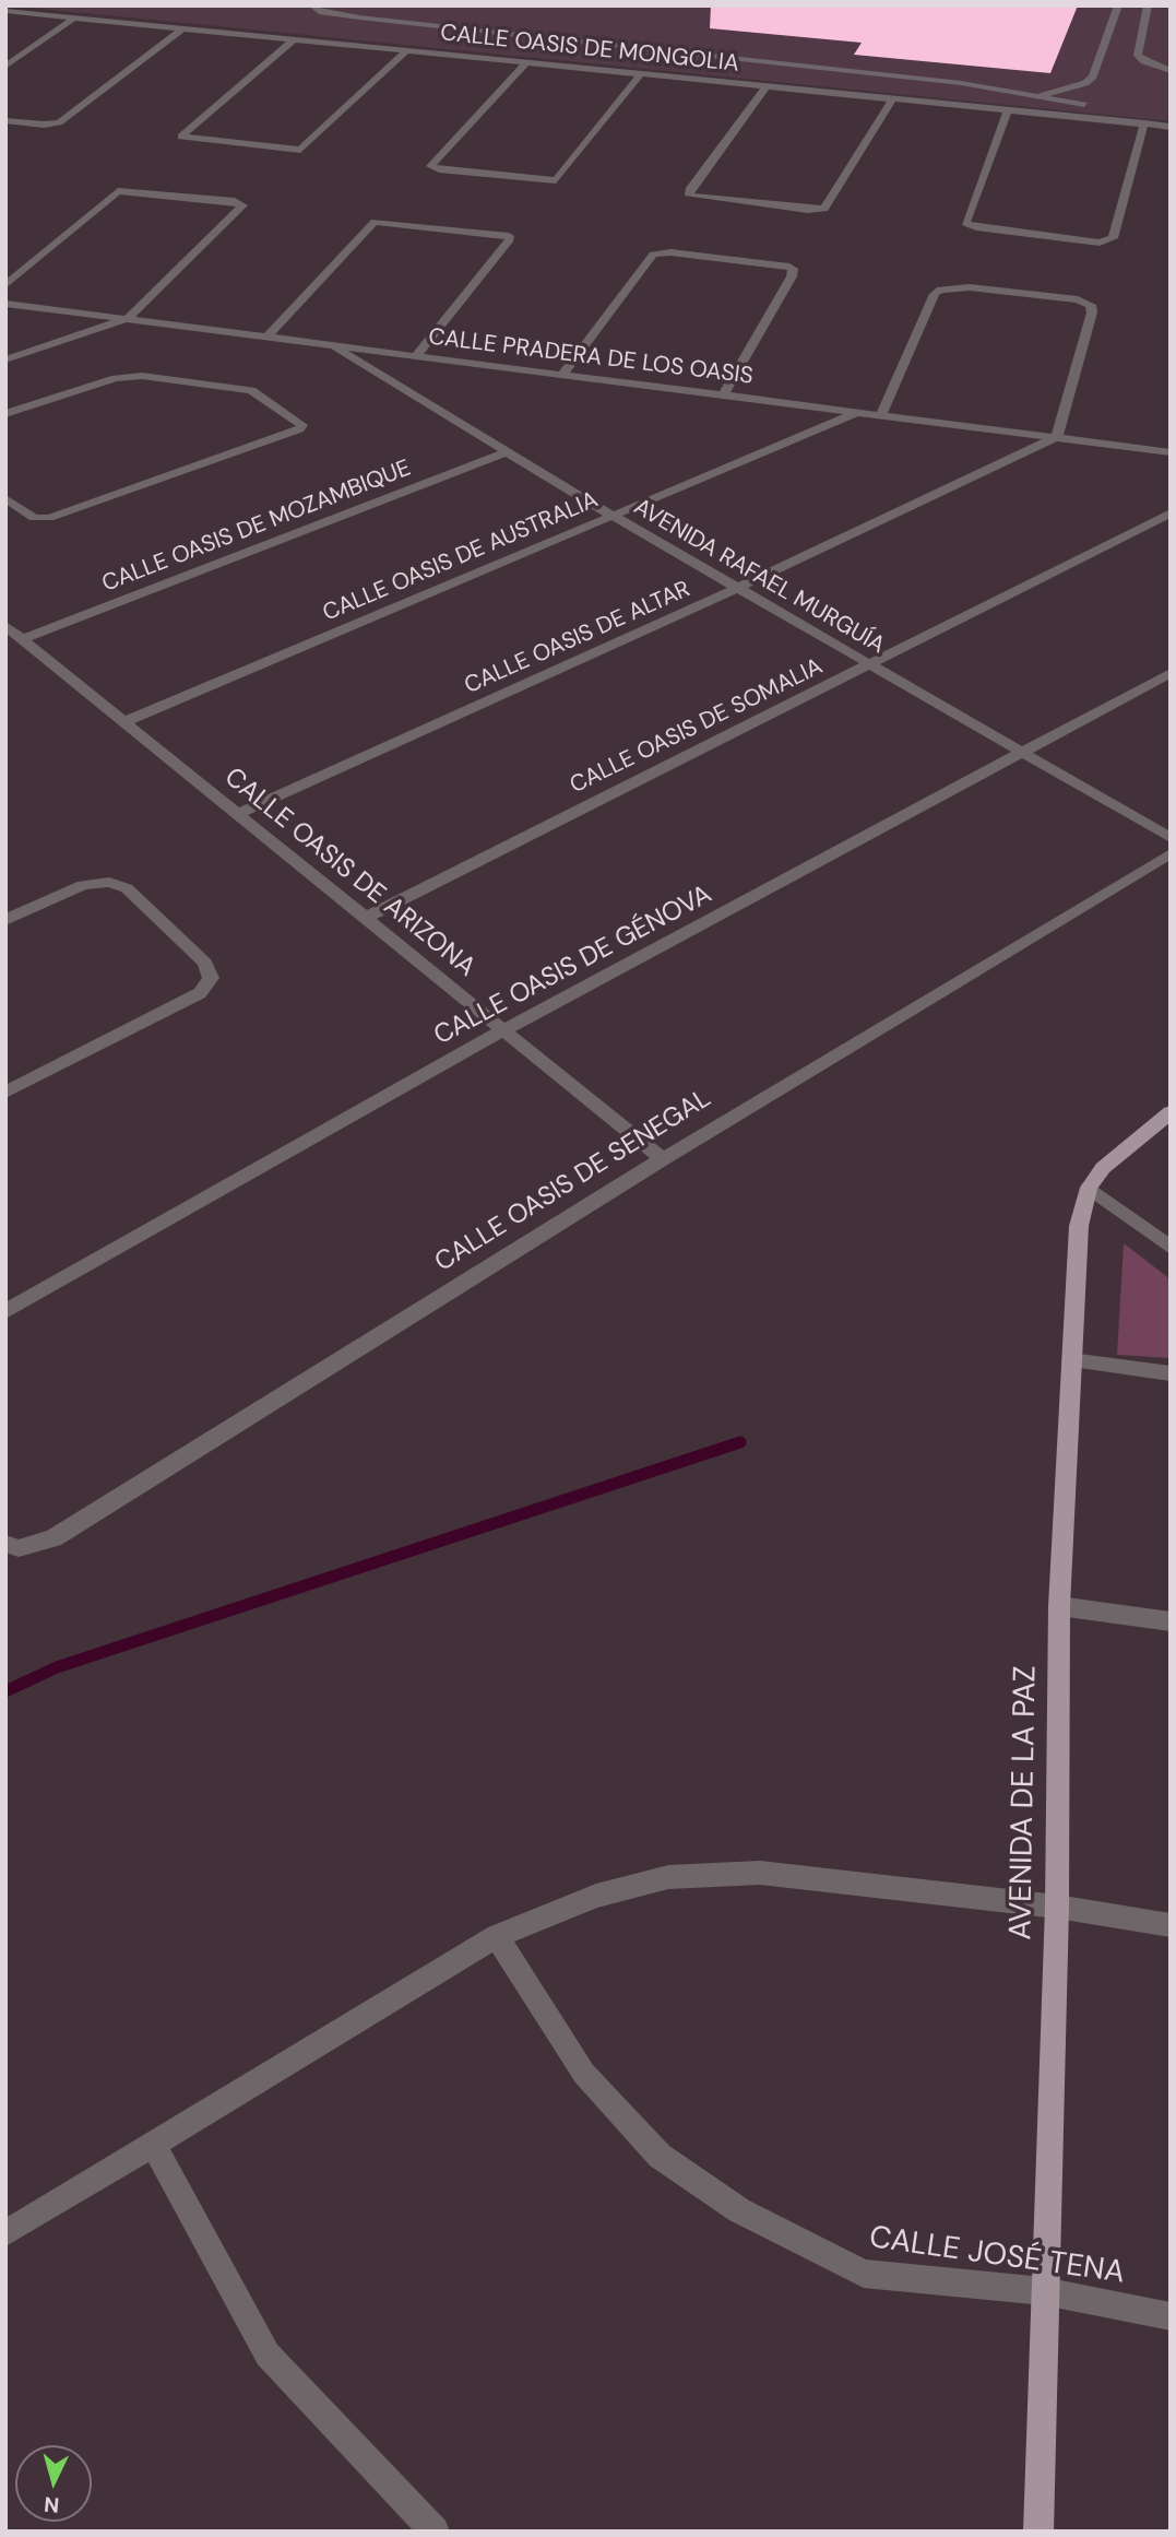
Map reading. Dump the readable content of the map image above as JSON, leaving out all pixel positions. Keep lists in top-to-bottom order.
{
  "streets": {
    "main road": ["AVENIDA DE LA PAZ"],
    "street": [
      "CALLE OASIS DE MONGOLIA",
      "CALLE PRADERA DE LOS OASIS",
      "CALLE OASIS DE MOZAMBIQUE",
      "CALLE OASIS DE AUSTRALIA",
      "AVENIDA RAFAEL MURGUÍA",
      "CALLE OASIS DE ALTAR",
      "CALLE OASIS DE SOMALIA",
      "CALLE OASIS DE ARIZONA",
      "CALLE OASIS DE GÉNOVA",
      "CALLE OASIS DE SENEGAL",
      "CALLE JOSÉ TENA"
    ]
  },
  "crossings": [
    ["CALLE PRADERA DE LOS OASIS", "CALLE OASIS DE AUSTRALIA"],
    ["CALLE PRADERA DE LOS OASIS", "AVENIDA RAFAEL MURGUÍA"],
    ["CALLE PRADERA DE LOS OASIS", "CALLE OASIS DE ALTAR"],
    ["CALLE OASIS DE MOZAMBIQUE", "AVENIDA RAFAEL MURGUÍA"],
    ["CALLE OASIS DE MOZAMBIQUE", "CALLE OASIS DE ARIZONA"],
    ["CALLE OASIS DE AUSTRALIA", "AVENIDA RAFAEL MURGUÍA"],
    ["CALLE OASIS DE AUSTRALIA", "CALLE OASIS DE ARIZONA"],
    ["AVENIDA RAFAEL MURGUÍA", "CALLE OASIS DE ALTAR"],
    ["AVENIDA RAFAEL MURGUÍA", "CALLE OASIS DE SOMALIA"],
    ["AVENIDA RAFAEL MURGUÍA", "CALLE OASIS DE GÉNOVA"],
    ["CALLE OASIS DE ALTAR", "CALLE OASIS DE ARIZONA"],
    ["CALLE OASIS DE SOMALIA", "CALLE OASIS DE ARIZONA"],
    ["CALLE OASIS DE ARIZONA", "CALLE OASIS DE GÉNOVA"],
    ["CALLE OASIS DE ARIZONA", "CALLE OASIS DE SENEGAL"],
    ["AVENIDA DE LA PAZ", "CALLE JOSÉ TENA"]
  ],
  "north": "bottom"
}
